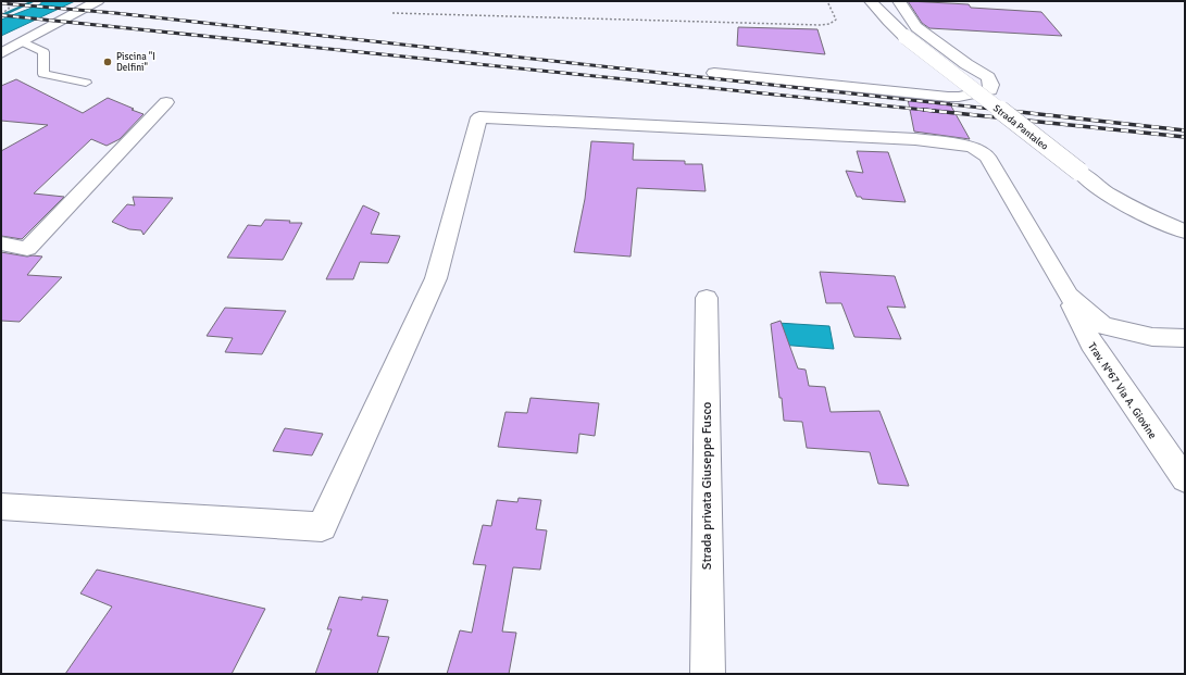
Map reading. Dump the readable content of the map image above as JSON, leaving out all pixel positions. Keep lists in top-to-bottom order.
{
  "streets": {
    "street": ["Strada Pantaleo", "Trav. N°67 Via A. Giovine", "Strada privata Giuseppe Fusco"]
  },
  "places": ["Piscina \"I Delfini\""]
}
